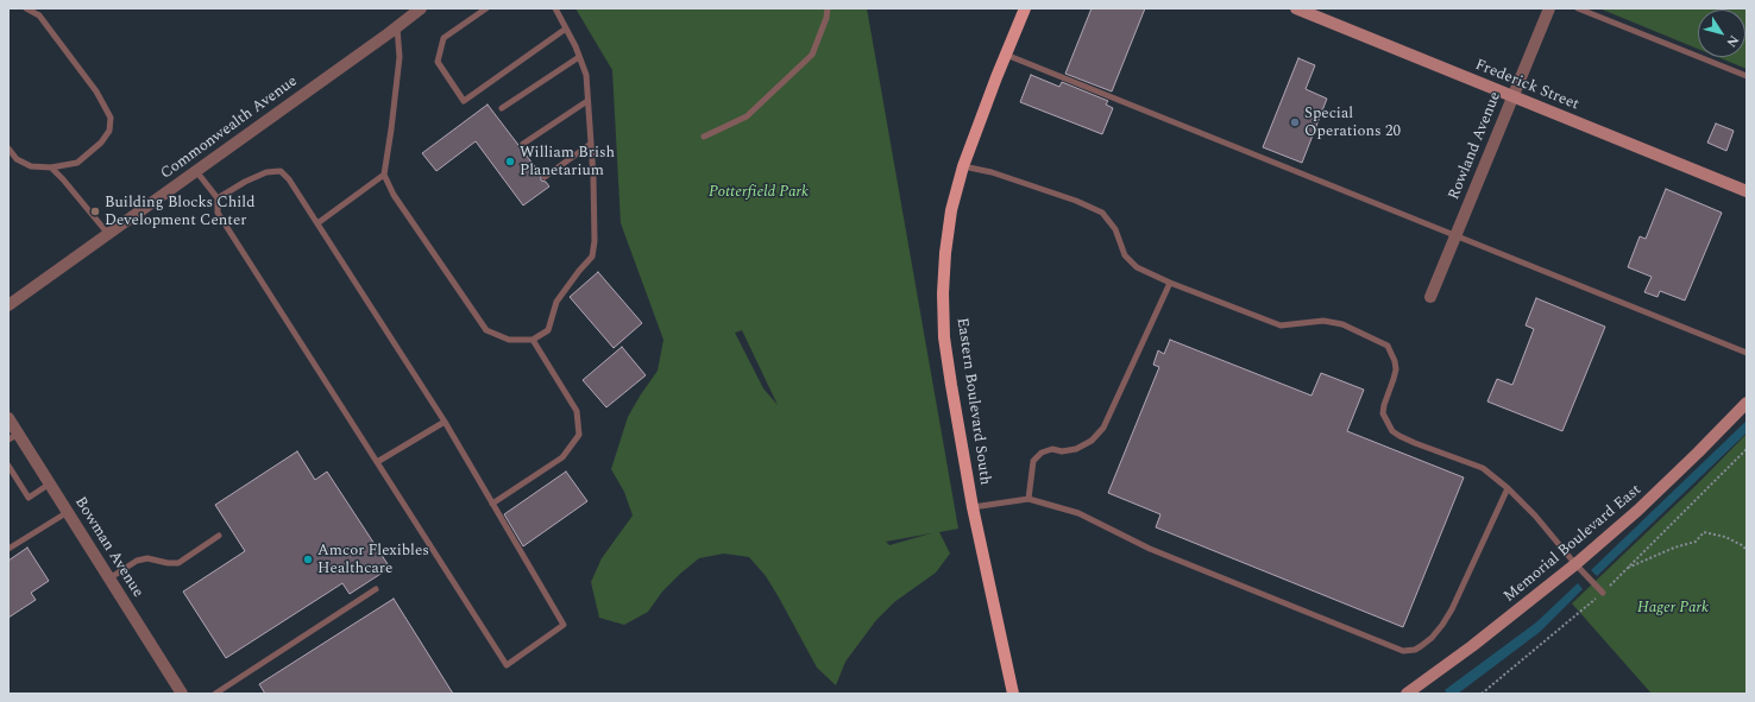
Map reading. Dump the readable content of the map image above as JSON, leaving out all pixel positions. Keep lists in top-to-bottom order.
{
  "streets": {
    "main road": ["Frederick Street", "Eastern Boulevard South", "Memorial Boulevard East"],
    "street": ["Commonwealth Avenue", "Rowland Avenue", "Bowman Avenue"]
  },
  "crossings": [
    ["Frederick Street", "Rowland Avenue"]
  ],
  "parks": ["Potterfield Park", "Hager Park"],
  "places": [
    "Special Operations 20",
    "William Brish Planetarium",
    "Building Blocks Child Development Center",
    "Amcor Flexibles Healthcare"
  ],
  "north": "bottom right"
}
